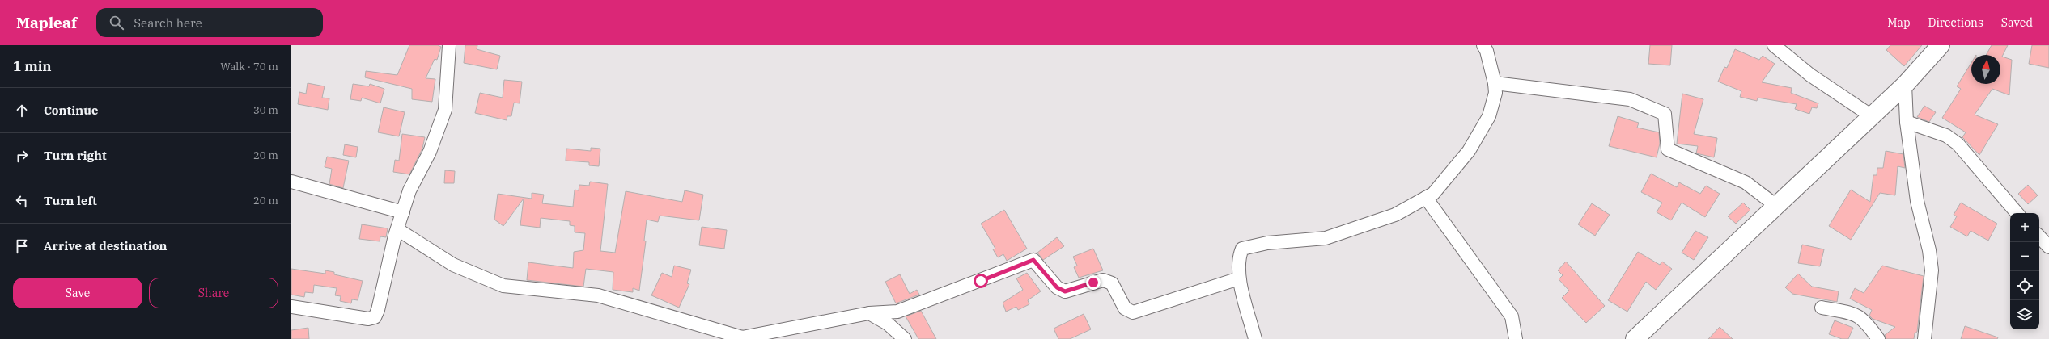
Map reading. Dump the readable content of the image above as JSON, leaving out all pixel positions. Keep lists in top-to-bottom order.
{
  "north": "top",
  "page": {
    "header": "Mapleaf",
    "search": "Search here",
    "nav": ["Map", "Directions", "Saved"],
    "heading": ["1 min", "Walk · 70 m"],
    "list": [
      ["Continue", "30 m"],
      ["Turn right", "20 m"],
      ["Turn left", "20 m"],
      "Arrive at destination"
    ],
    "map_buttons": ["+", "−"],
    "buttons": ["Save", "Share"]
  }
}
